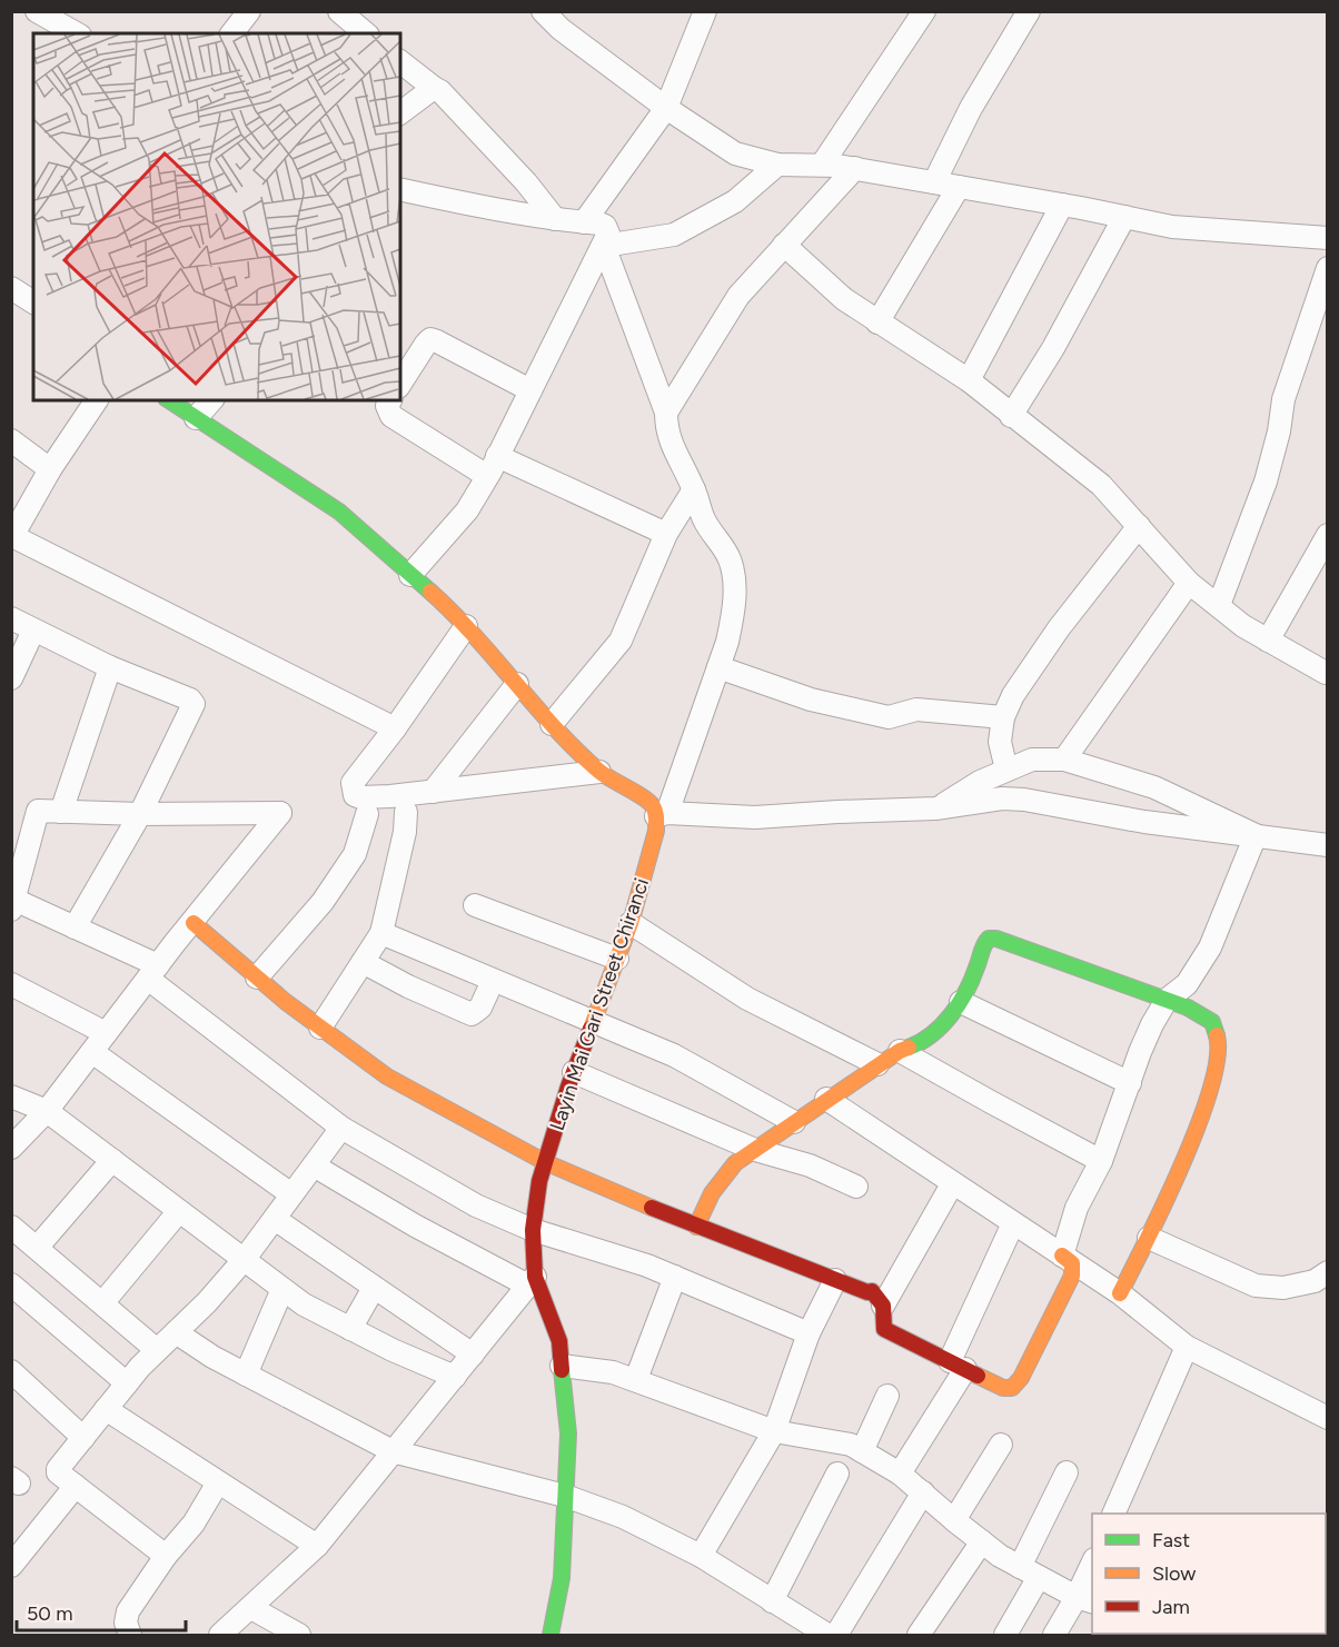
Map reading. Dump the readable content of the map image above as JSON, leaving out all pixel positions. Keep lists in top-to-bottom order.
{
  "streets": {
    "street": ["Layin Mai Gari Street Chiranci"]
  },
  "legend": ["Fast", "Slow", "Jam"],
  "scale_bar": "50 m"
}
